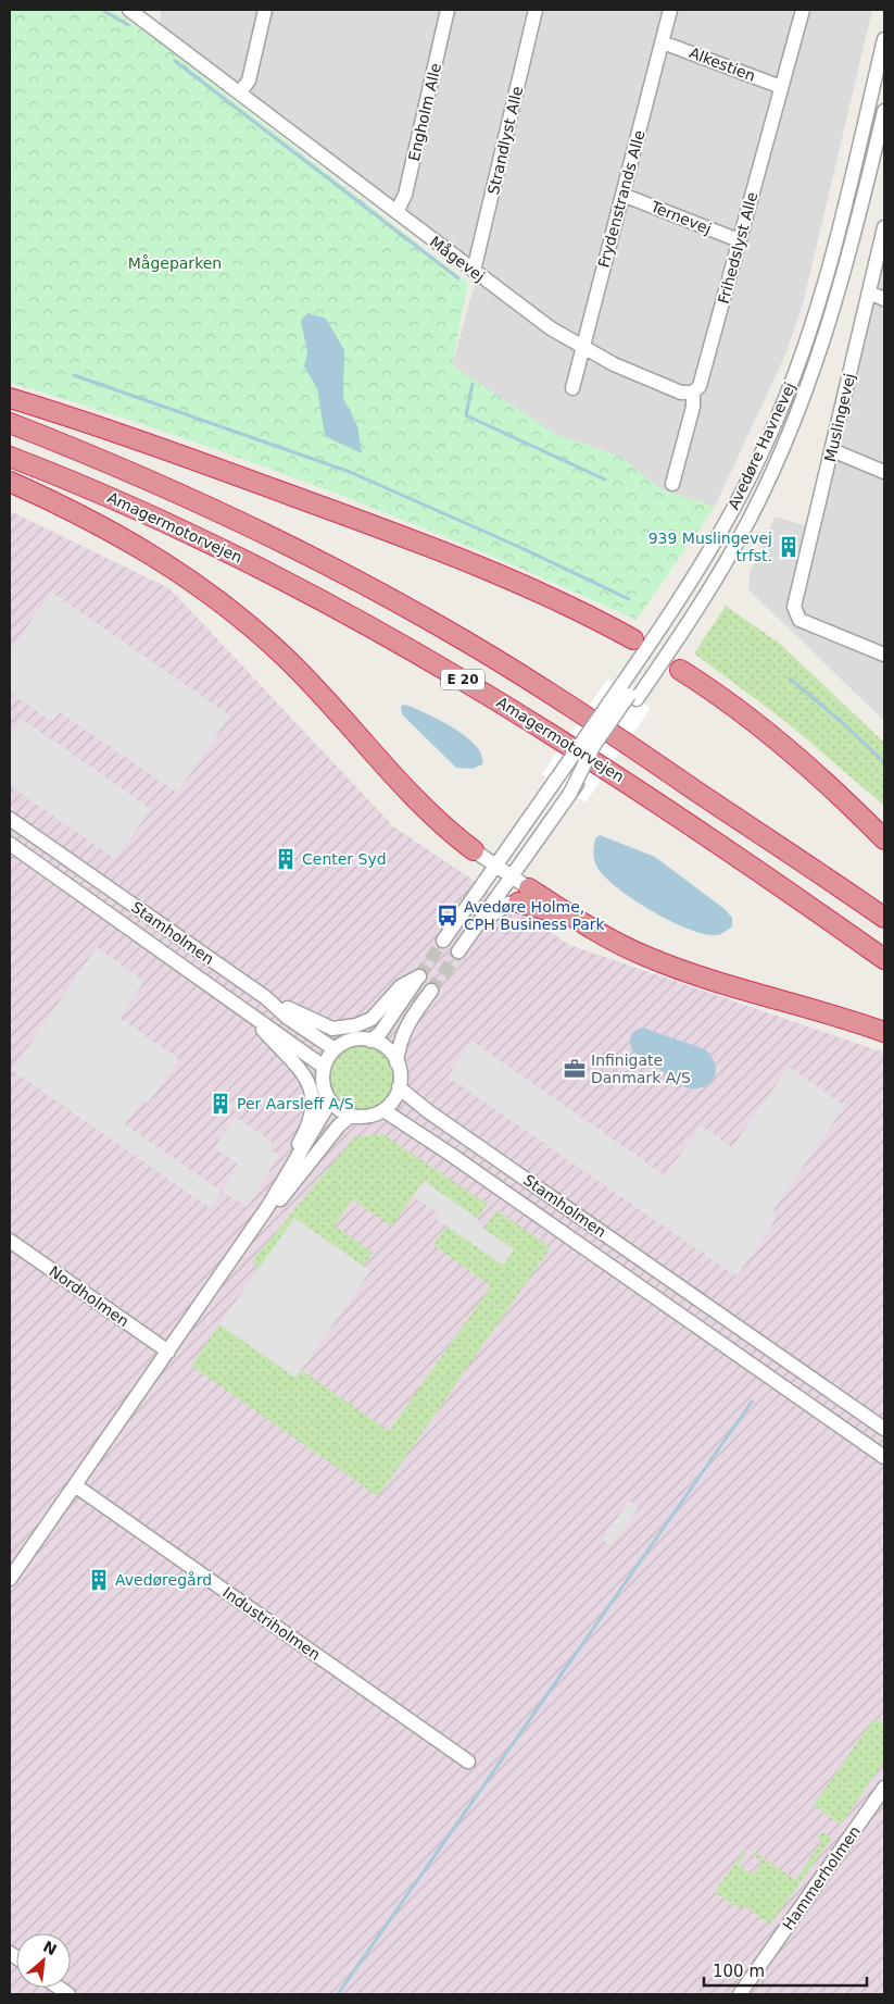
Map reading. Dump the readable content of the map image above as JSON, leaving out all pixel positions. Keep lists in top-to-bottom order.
{
  "streets": {
    "highway": ["Amagermotorvejen", "E 20"],
    "street": [
      "Alkestien",
      "Engholm Alle",
      "Strandlyst Alle",
      "Frydenstrands Alle",
      "Ternevej",
      "Frihedslyst Alle",
      "Mågevej",
      "Muslingevej",
      "Avedøre Havnevej",
      "Stamholmen",
      "Nordholmen",
      "Industriholmen",
      "Hammerholmen"
    ]
  },
  "crossings": [
    ["Alkestien", "Frydenstrands Alle"],
    ["Alkestien", "Frihedslyst Alle"],
    ["Engholm Alle", "Mågevej"],
    ["Strandlyst Alle", "Mågevej"],
    ["Frydenstrands Alle", "Ternevej"],
    ["Frydenstrands Alle", "Mågevej"],
    ["Ternevej", "Frihedslyst Alle"],
    ["Frihedslyst Alle", "Mågevej"]
  ],
  "parks": ["Mågeparken"],
  "places": {
    "building": [
      "939 Muslingevej trfst.",
      "Center Syd",
      "Per Aarsleff A/S",
      "Avedøregård"
    ],
    "bus stop": ["Avedøre Holme, CPH Business Park"],
    "office": ["Infinigate Danmark A/S"]
  },
  "scale_bar": "100 m",
  "north": "top right"
}
